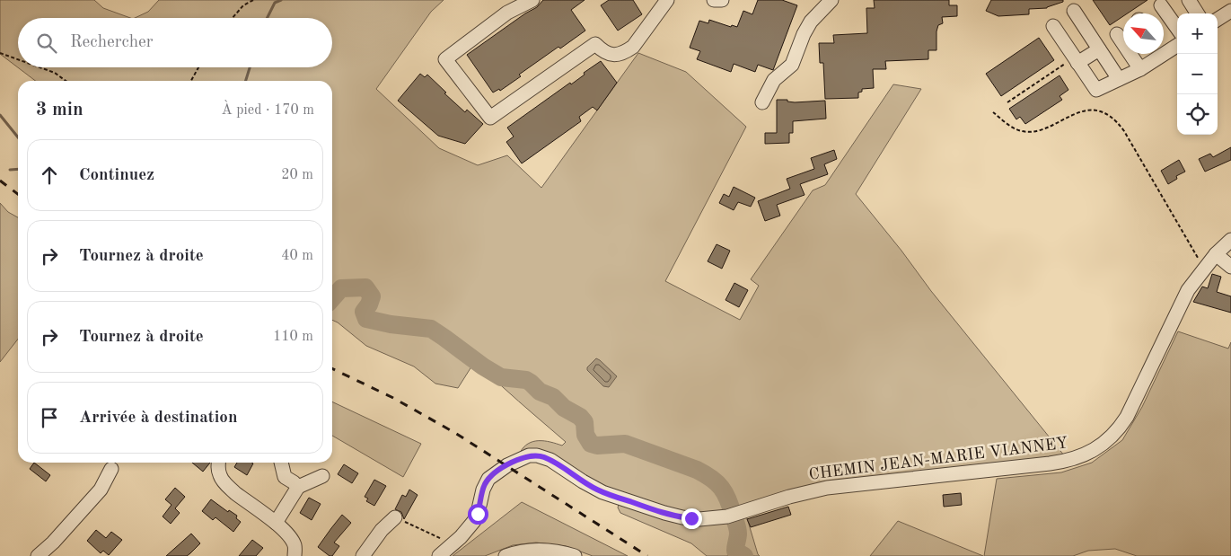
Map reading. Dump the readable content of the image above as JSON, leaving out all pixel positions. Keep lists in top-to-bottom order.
{
  "streets": {
    "street": ["CHEMIN JEAN-MARIE VIANNEY"]
  },
  "north": "top left",
  "page": {
    "map_buttons": ["+", "−"],
    "search": "Rechercher",
    "heading": ["3 min", "À pied · 170 m"],
    "list": [
      ["Continuez", "20 m"],
      ["Tournez à droite", "40 m"],
      ["Tournez à droite", "110 m"],
      "Arrivée à destination"
    ]
  }
}
